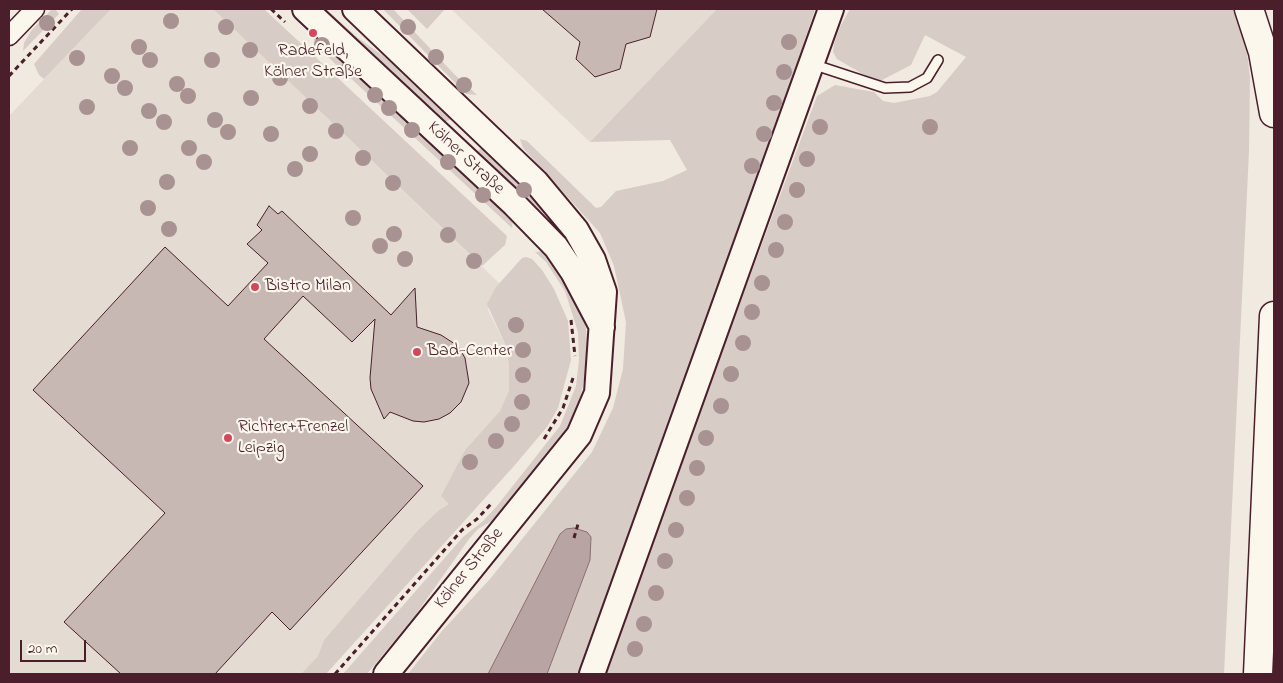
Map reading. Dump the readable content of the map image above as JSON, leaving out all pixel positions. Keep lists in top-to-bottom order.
{
  "streets": {
    "street": ["Kölner Straße"]
  },
  "places": [
    "Radefeld, Kölner Straße",
    "Bistro Milan",
    "Bad-Center",
    "Richter+Frenzel Leipzig"
  ],
  "scale_bar": "20 m"
}
